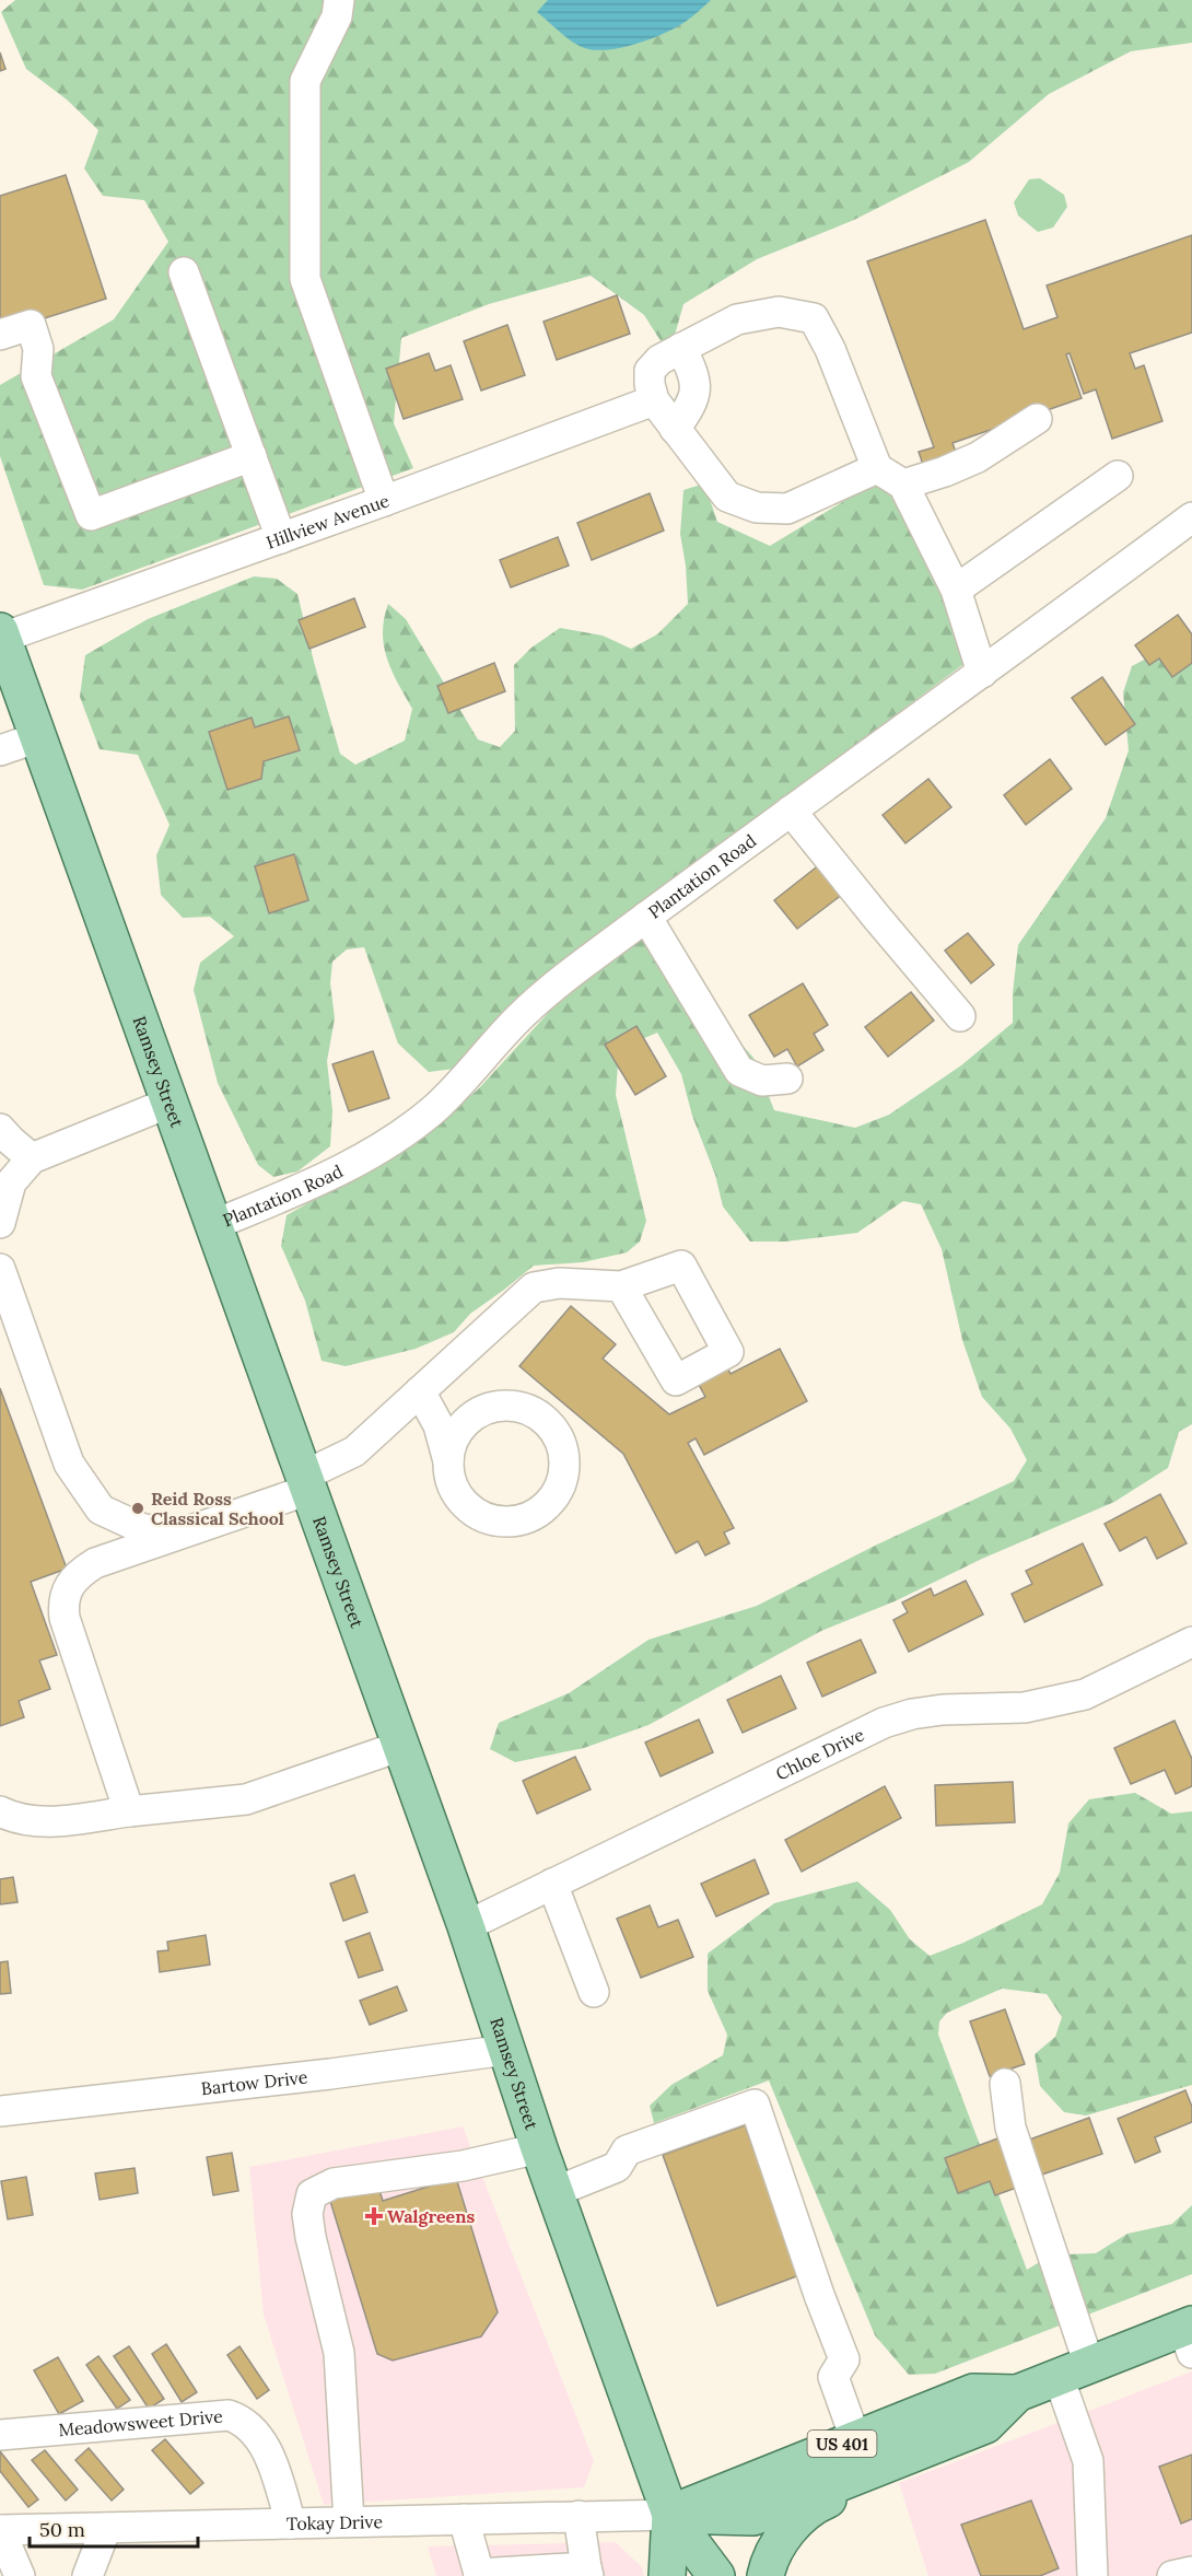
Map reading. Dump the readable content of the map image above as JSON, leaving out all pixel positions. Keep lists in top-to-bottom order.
{
  "streets": {
    "main road": ["Ramsey Street", "US 401"],
    "street": [
      "Hillview Avenue",
      "Plantation Road",
      "Chloe Drive",
      "Bartow Drive",
      "Meadowsweet Drive",
      "Tokay Drive"
    ]
  },
  "crossings": [
    ["Hillview Avenue", "Ramsey Street"],
    ["Plantation Road", "Ramsey Street"],
    ["Ramsey Street", "Chloe Drive"],
    ["Ramsey Street", "Bartow Drive"],
    ["Ramsey Street", "US 401"],
    ["Ramsey Street", "Tokay Drive"],
    ["Meadowsweet Drive", "Tokay Drive"],
    ["US 401", "Tokay Drive"]
  ],
  "places": {
    "other": ["Reid Ross Classical School"],
    "health": ["Walgreens"]
  },
  "scale_bar": "50 m"
}
